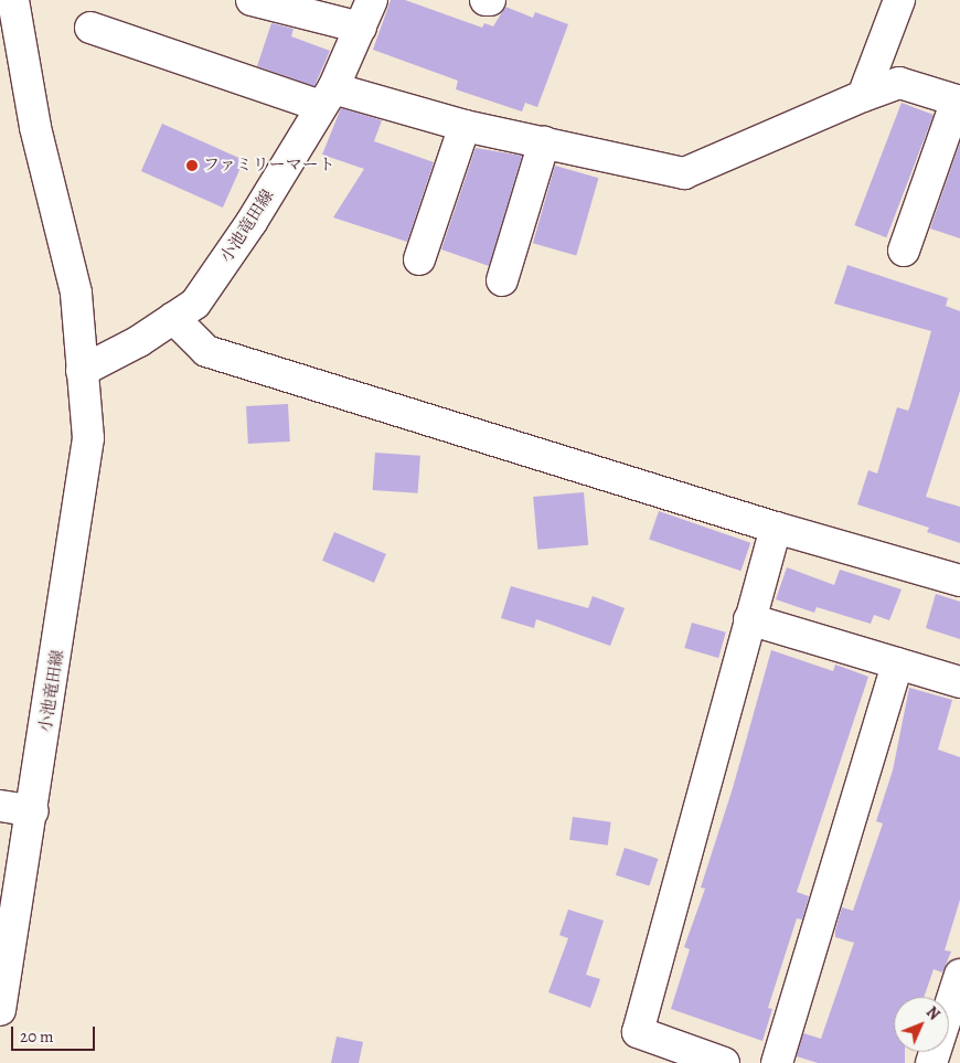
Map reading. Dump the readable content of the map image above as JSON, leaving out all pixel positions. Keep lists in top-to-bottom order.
{
  "streets": {
    "street": ["小池竜田線"]
  },
  "places": ["ファミリーマート"],
  "scale_bar": "20 m",
  "north": "top right"
}
